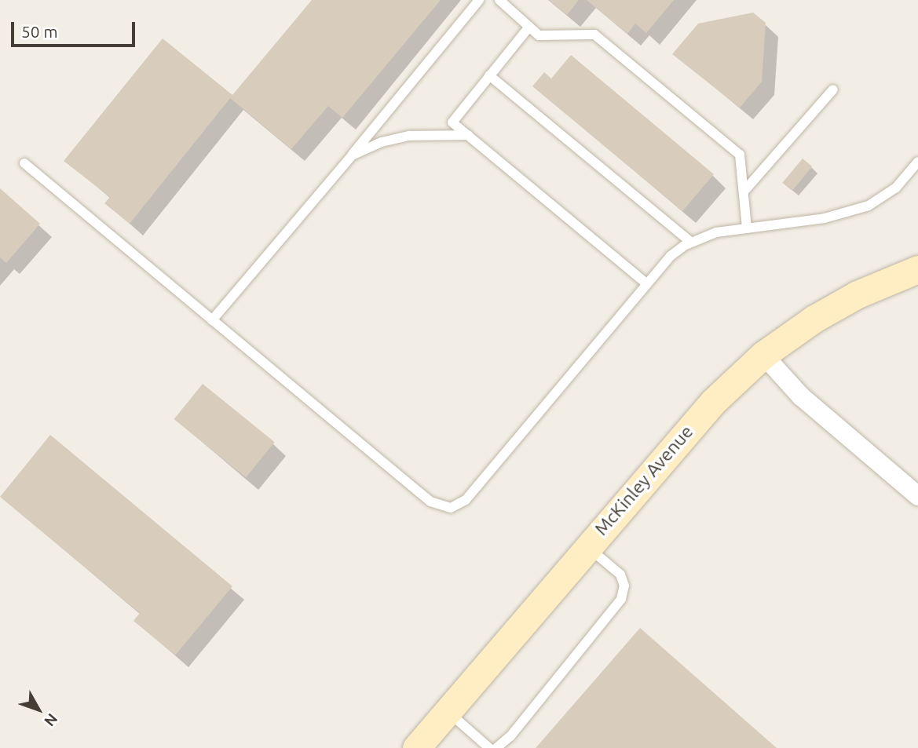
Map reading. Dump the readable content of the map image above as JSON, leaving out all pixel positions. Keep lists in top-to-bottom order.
{
  "streets": {
    "main road": ["McKinley Avenue"]
  },
  "scale_bar": "50 m",
  "north": "bottom right"
}
